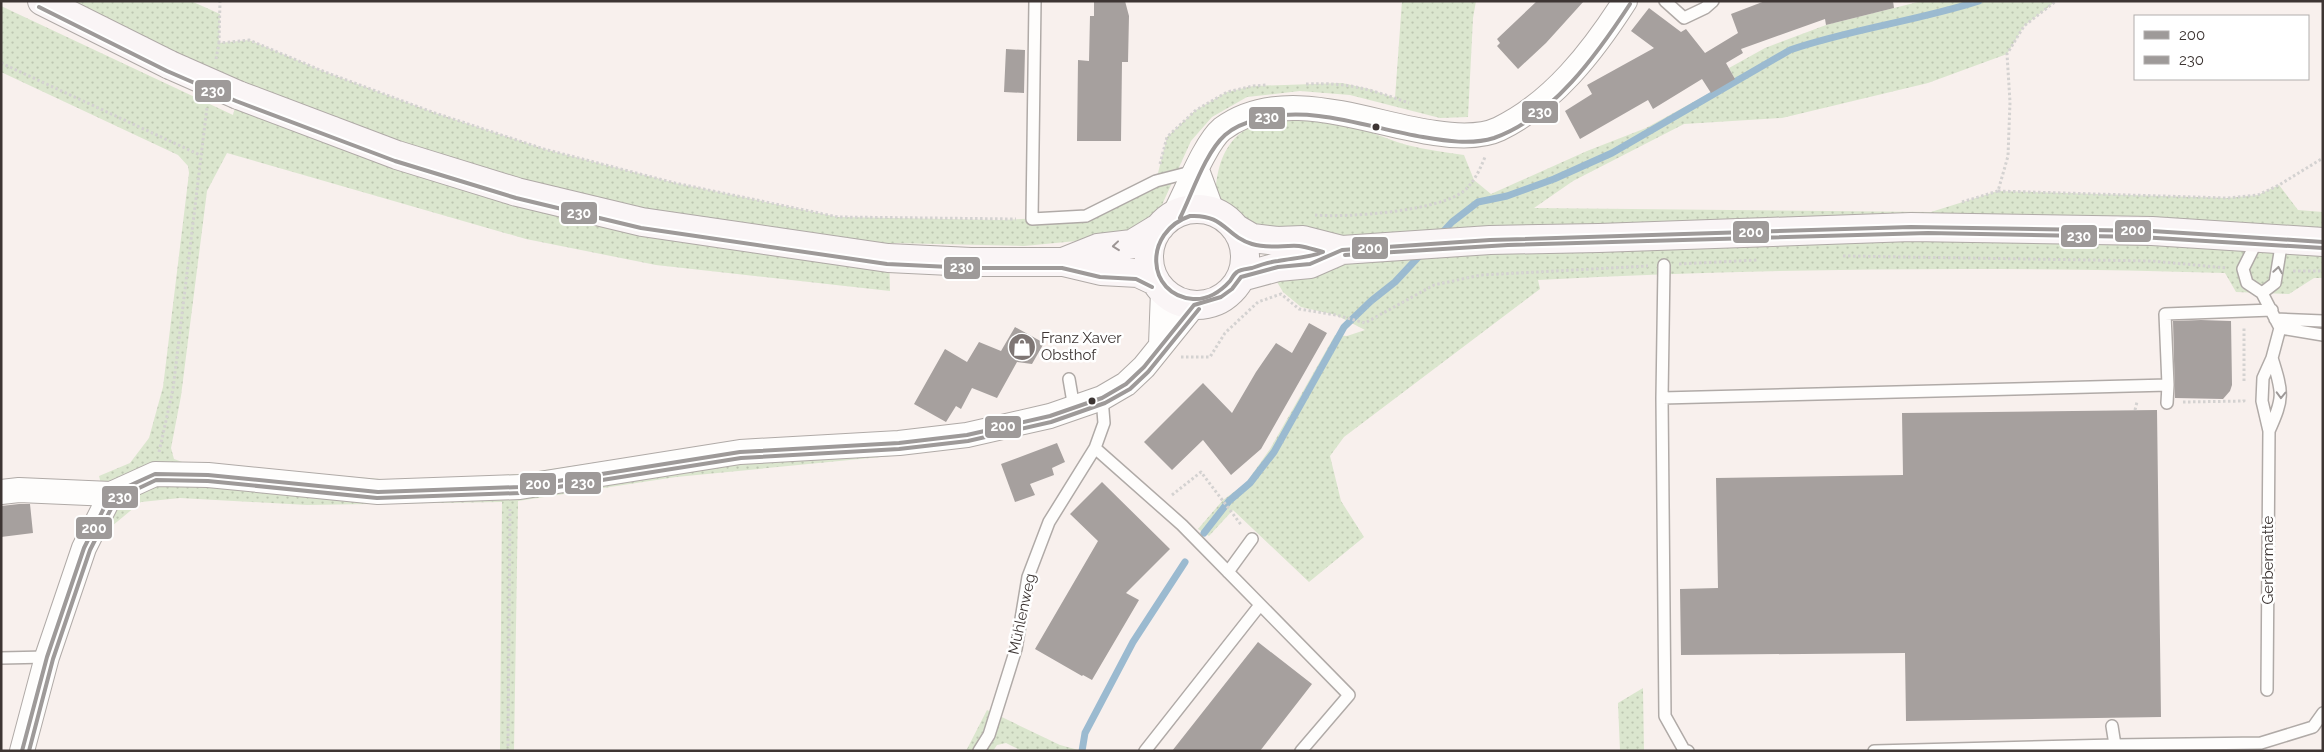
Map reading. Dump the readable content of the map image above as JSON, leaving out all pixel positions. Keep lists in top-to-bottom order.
{
  "streets": {
    "lane": ["Gerbermatte", "Mühlenweg"]
  },
  "places": {
    "shop": ["Franz Xaver Obsthof"]
  },
  "lines": ["transit line 230", "transit line 200"],
  "legend": ["200", "230"]
}
